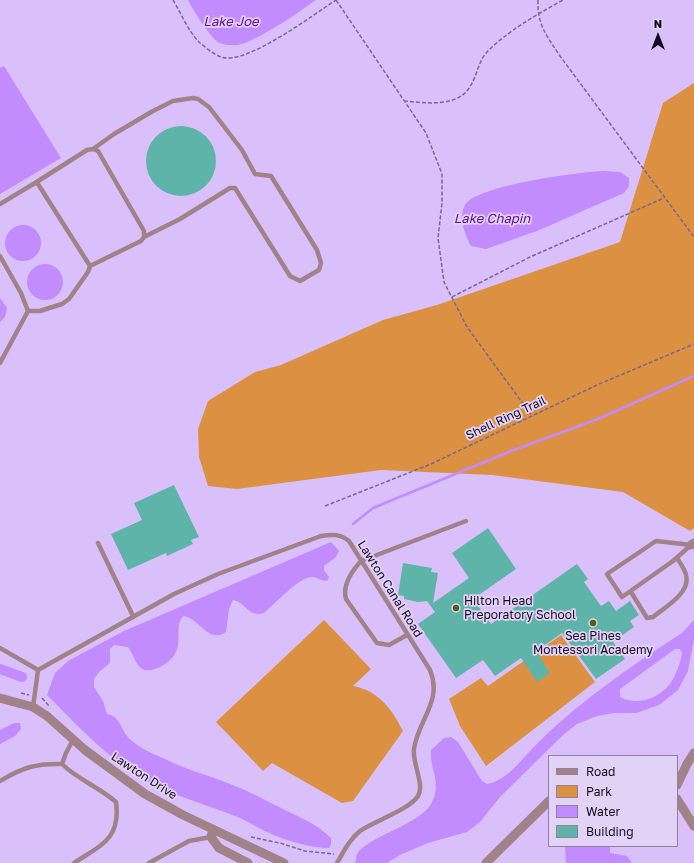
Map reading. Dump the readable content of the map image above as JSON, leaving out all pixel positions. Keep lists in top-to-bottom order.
{
  "streets": {
    "street": ["Lawton Drive"],
    "lane": ["Lawton Canal Road"],
    "path": ["Shell Ring Trail"]
  },
  "water": ["Lake Joe", "Lake Chapin"],
  "places": ["Hilton Head Preporatory School", "Sea Pines Montessori Academy"],
  "legend": [
    "Road",
    "Park",
    "Water",
    "Building"
  ],
  "north": "top"
}
